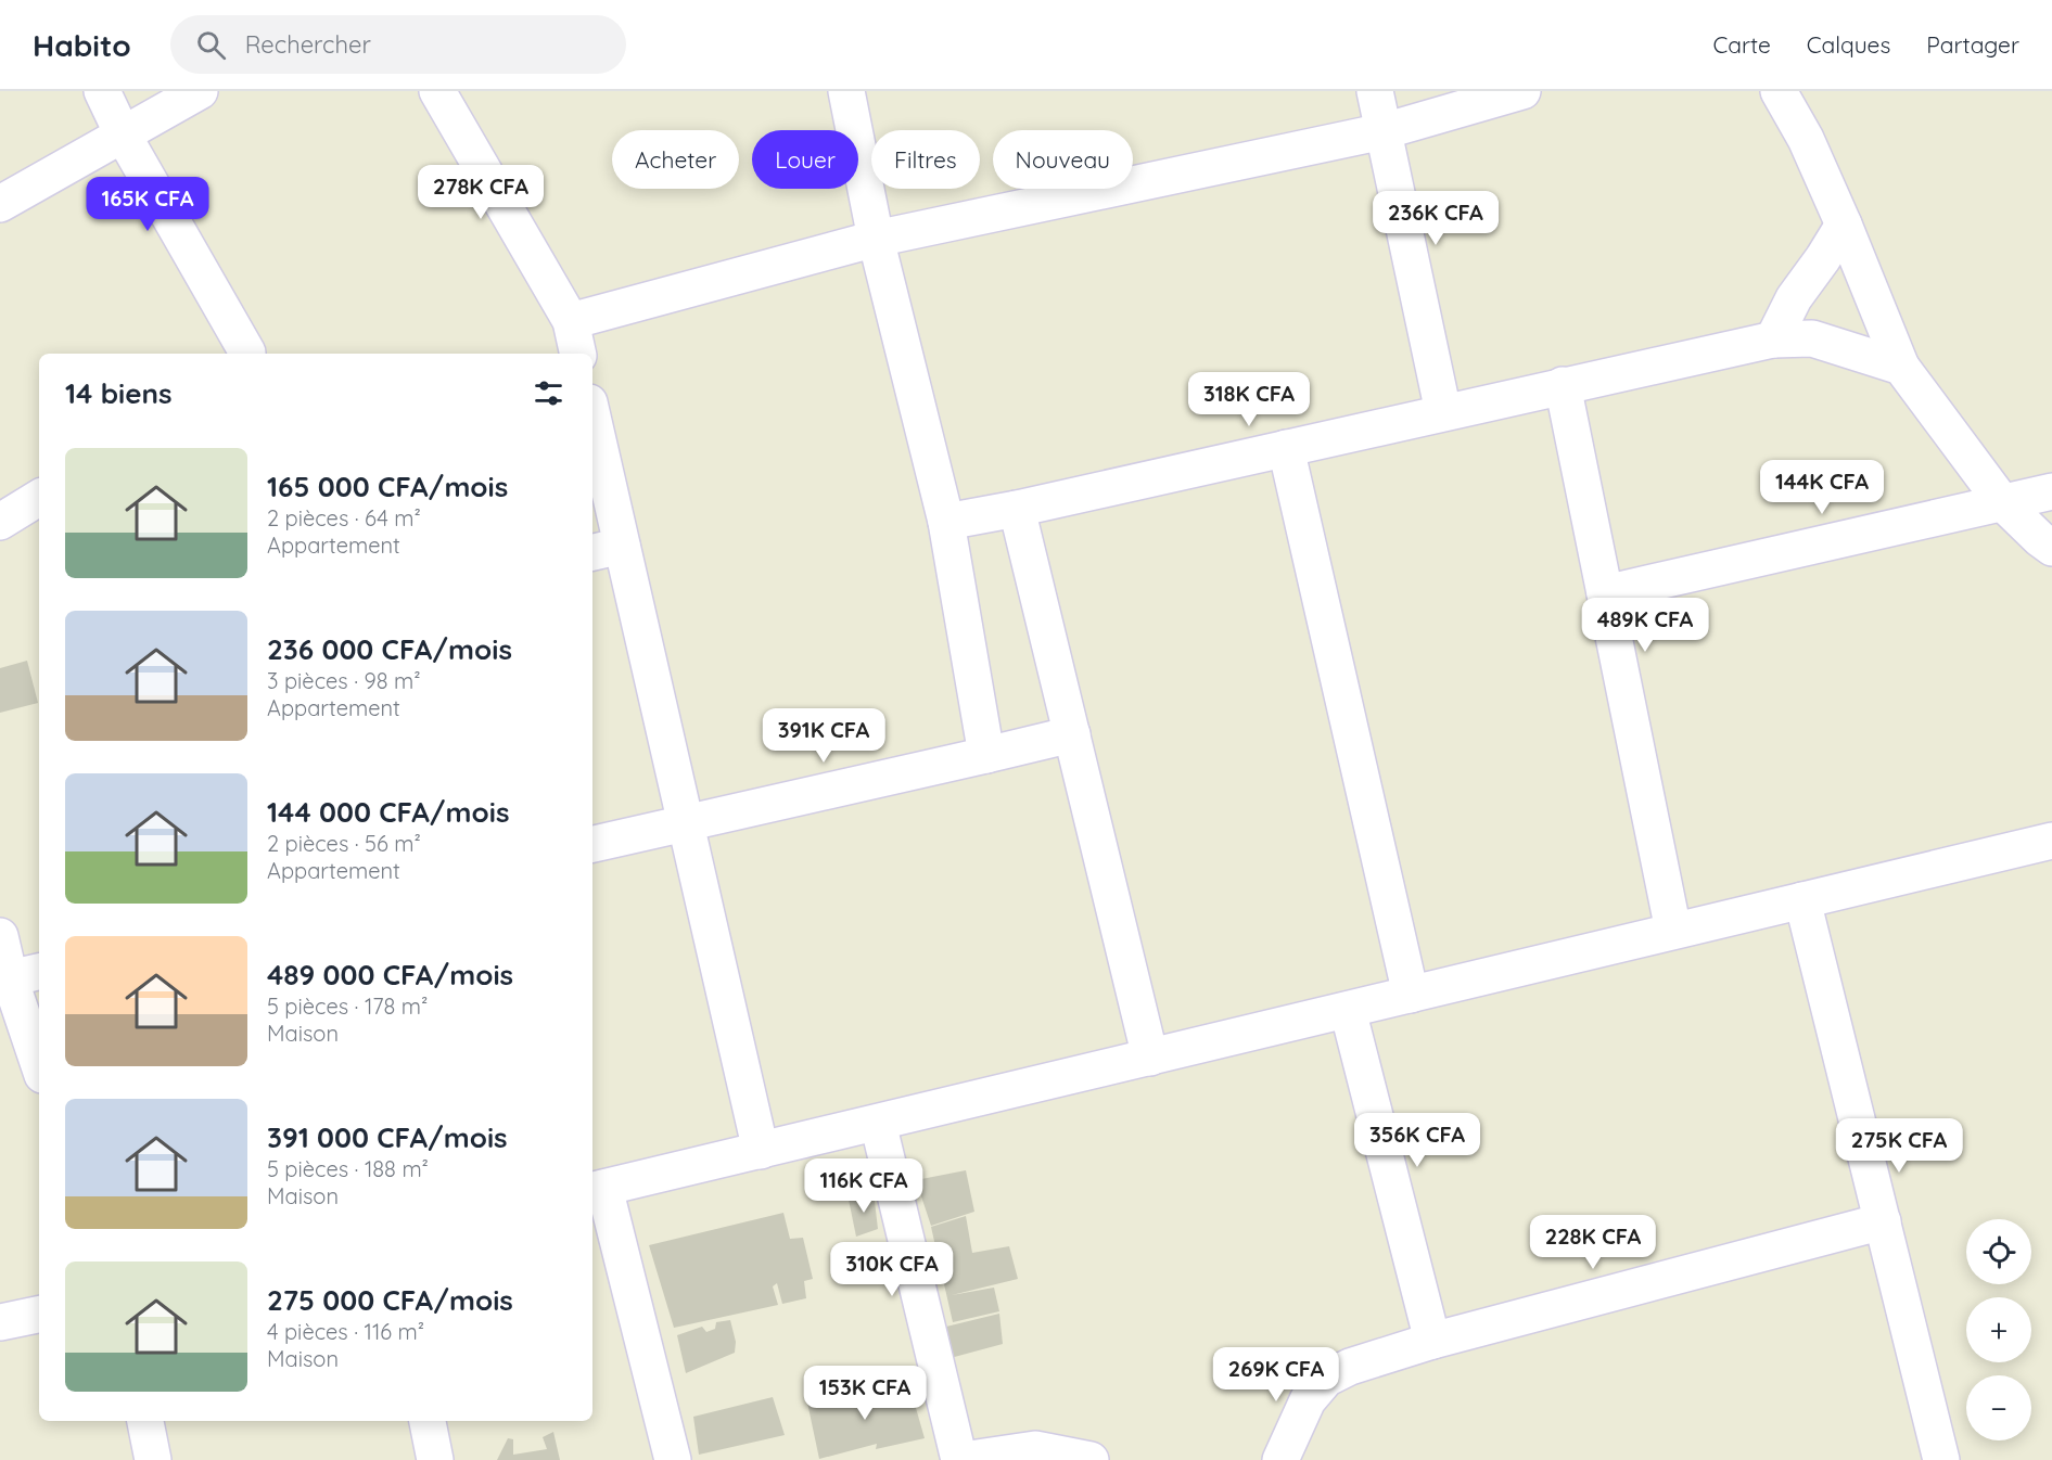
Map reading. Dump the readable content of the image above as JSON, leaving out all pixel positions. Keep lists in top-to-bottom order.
{
  "page": {
    "header": "Habito",
    "search": "Rechercher",
    "nav": ["Carte", "Calques", "Partager"],
    "chip": [
      "Acheter",
      "Louer",
      "Filtres",
      "Nouveau"
    ],
    "price": [
      "278K CFA",
      "165K CFA",
      "236K CFA",
      "318K CFA",
      "144K CFA",
      "489K CFA",
      "391K CFA",
      "356K CFA",
      "275K CFA",
      "116K CFA",
      "228K CFA",
      "310K CFA",
      "269K CFA",
      "153K CFA"
    ],
    "heading": "14 biens",
    "list": [
      {
        "name": "165 000 CFA/mois",
        "note": "2 pièces · 64 m² · Appartement"
      },
      {
        "name": "236 000 CFA/mois",
        "note": "3 pièces · 98 m² · Appartement"
      },
      {
        "name": "144 000 CFA/mois",
        "note": "2 pièces · 56 m² · Appartement"
      },
      {
        "name": "489 000 CFA/mois",
        "note": "5 pièces · 178 m² · Maison"
      },
      {
        "name": "391 000 CFA/mois",
        "note": "5 pièces · 188 m² · Maison"
      },
      {
        "name": "275 000 CFA/mois",
        "note": "4 pièces · 116 m² · Maison"
      }
    ],
    "map_buttons": ["+", "−"]
  }
}
